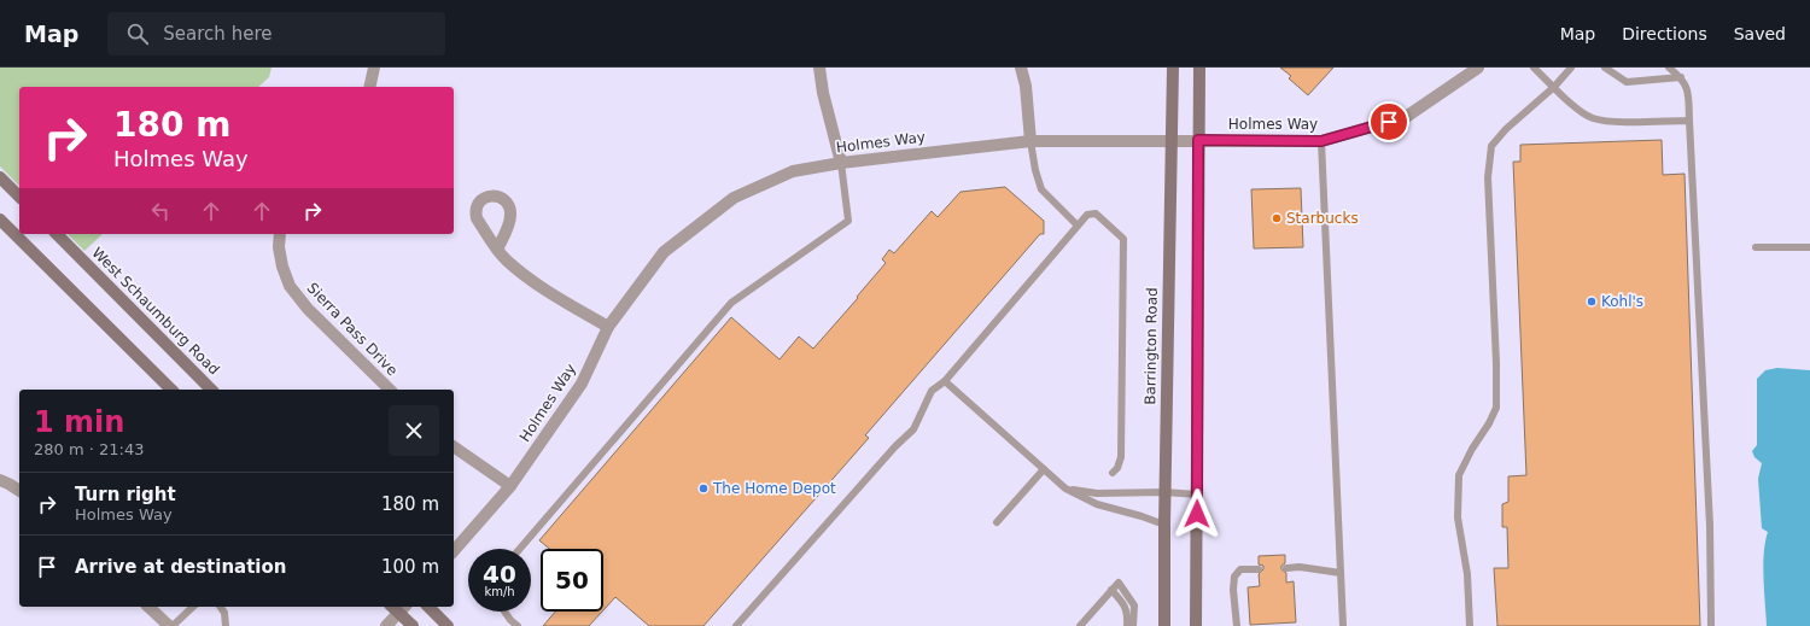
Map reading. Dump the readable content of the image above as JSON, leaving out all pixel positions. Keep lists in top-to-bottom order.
{
  "streets": {
    "main road": ["West Schaumburg Road", "Barrington Road"],
    "street": ["Holmes Way", "Sierra Pass Drive"]
  },
  "crossings": [
    ["Holmes Way", "Barrington Road"]
  ],
  "places": ["Starbucks", "Kohl's", "The Home Depot"],
  "page": {
    "header": "Map",
    "search": "Search here",
    "nav": ["Map", "Directions", "Saved"],
    "turn": ["180 m", "Holmes Way"],
    "heading": ["1 min", "280 m · 21:43"],
    "list": [
      {
        "name": "Turn right",
        "note": "Holmes Way",
        "value": "180 m"
      },
      {
        "name": "Arrive at destination",
        "value": "100 m"
      }
    ],
    "speed": "40 km/h",
    "limit": "50"
  }
}
